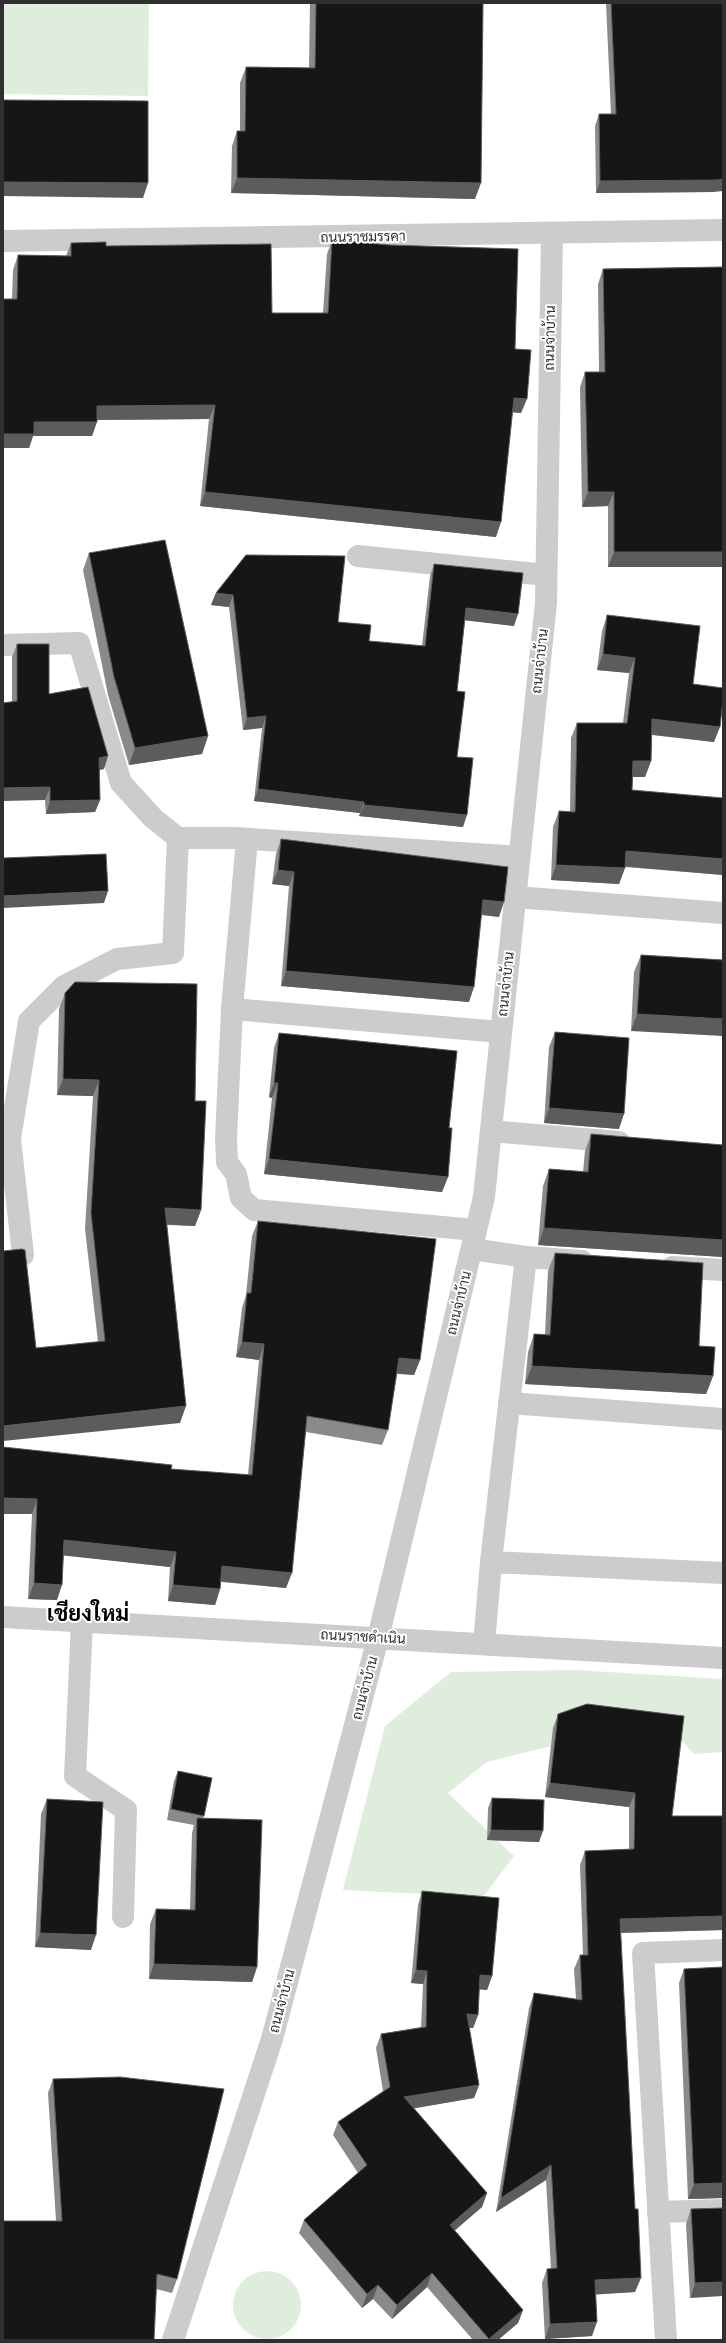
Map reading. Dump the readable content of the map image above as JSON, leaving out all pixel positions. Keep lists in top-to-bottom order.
{
  "streets": {
    "street": ["ถนนราชมรรคา", "ถนนจ่าบ้าน", "ถนนราชดำเนิน"]
  },
  "crossings": [
    ["ถนนราชมรรคา", "ถนนจ่าบ้าน"],
    ["ถนนจ่าบ้าน", "ถนนราชดำเนิน"]
  ],
  "districts": ["เชียงใหม่"]
}
